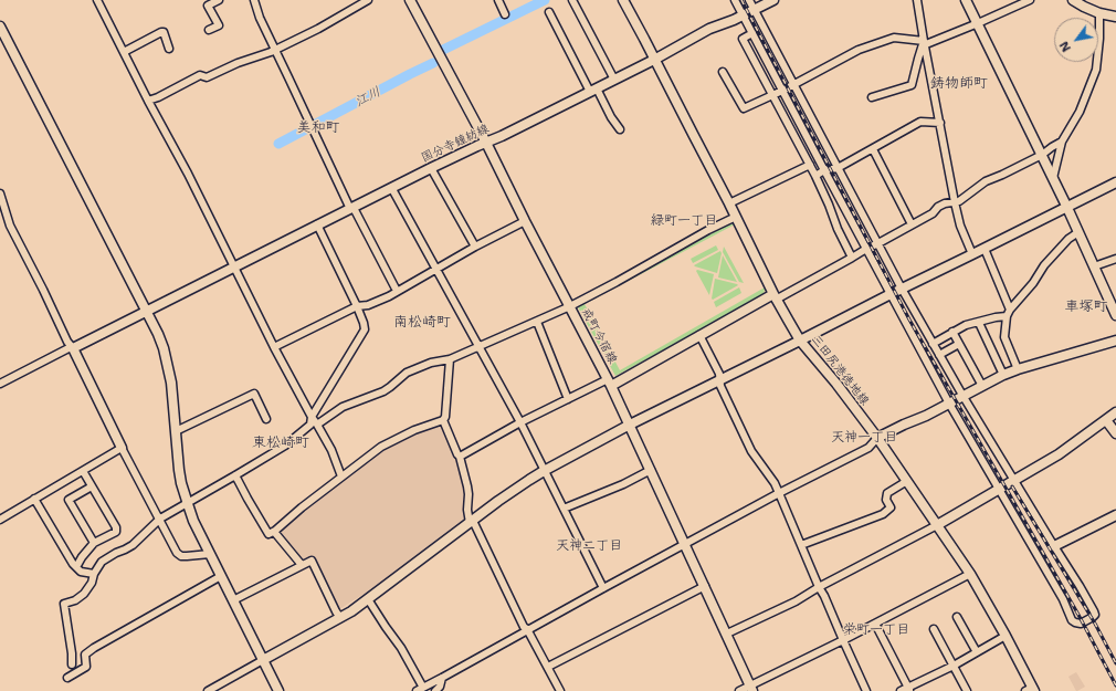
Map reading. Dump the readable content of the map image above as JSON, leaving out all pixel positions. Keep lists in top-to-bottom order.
{
  "streets": {
    "street": ["国分寺鐘紡線", "戒町今宿線", "三田尻港徳地線"]
  },
  "crossings": [
    ["国分寺鐘紡線", "戒町今宿線"]
  ],
  "districts": [
    "鋳物師町",
    "美和町",
    "緑町一丁目",
    "車塚町",
    "南松崎町",
    "天神一丁目",
    "東松崎町",
    "天神二丁目",
    "栄町一丁目"
  ],
  "water": ["江川"],
  "north": "bottom left"
}
